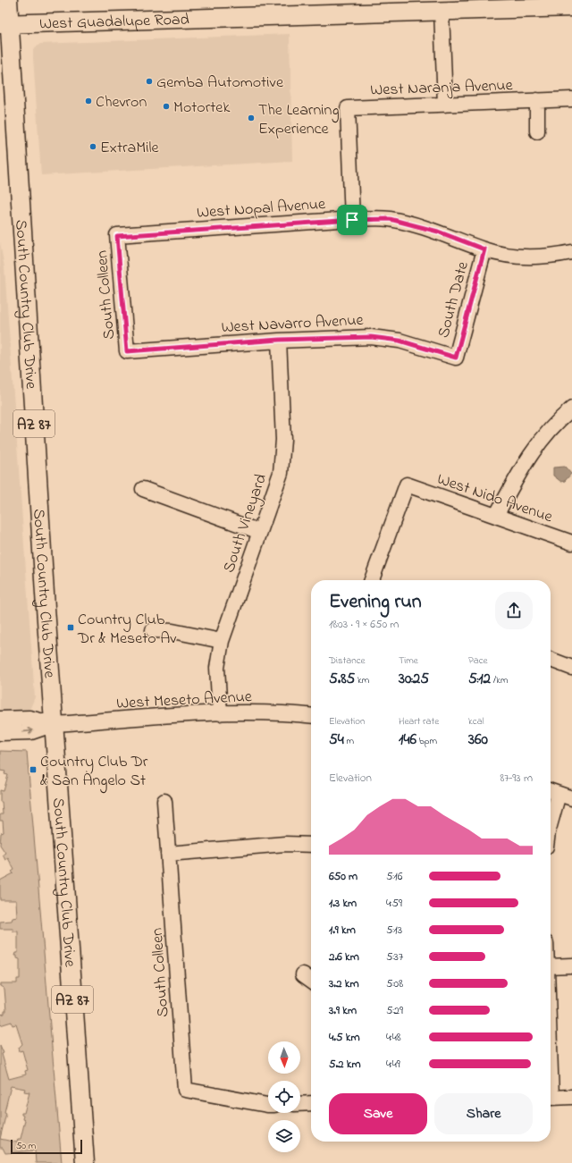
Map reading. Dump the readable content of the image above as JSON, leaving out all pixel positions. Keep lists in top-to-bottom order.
{
  "streets": {
    "main road": ["West Guadalupe Road", "South Country Club Drive", "AZ 87"],
    "street": [
      "West Naranja Avenue",
      "West Nopal Avenue",
      "South Colleen",
      "South Date",
      "West Navarro Avenue",
      "West Nido Avenue",
      "South Vineyard",
      "West Meseto Avenue"
    ]
  },
  "crossings": [
    ["West Guadalupe Road", "South Country Club Drive"],
    ["West Guadalupe Road", "AZ 87"],
    ["West Naranja Avenue", "West Nopal Avenue"],
    ["West Nopal Avenue", "South Colleen"],
    ["West Nopal Avenue", "South Date"],
    ["South Colleen", "West Navarro Avenue"],
    ["South Date", "West Navarro Avenue"],
    ["South Country Club Drive", "AZ 87"],
    ["South Country Club Drive", "West Meseto Avenue"],
    ["West Navarro Avenue", "South Vineyard"],
    ["South Vineyard", "West Meseto Avenue"]
  ],
  "places": {
    "other": [
      "Gemba Automotive",
      "Chevron",
      "Motortek",
      "The Learning Experience",
      "ExtraMile"
    ],
    "transit": ["Country Club Dr & Meseto Av", "Country Club Dr & San Angelo St"]
  },
  "scale_bar": "50 m",
  "north": "bottom",
  "page": {
    "heading": ["Evening run", "18:03 · 9 × 650 m"],
    "stats": [
      ["Distance", "5.85 km"],
      ["Time", "30:25"],
      ["Pace", "5:12 /km"],
      ["Elevation", "54 m"],
      ["Heart rate", "146 bpm"],
      ["kcal", "360"]
    ],
    "chart": ["Elevation", "87–93 m"],
    "list": [
      {
        "name": "650 m",
        "note": "5:16"
      },
      {
        "name": "1.3 km",
        "note": "4:59"
      },
      {
        "name": "1.9 km",
        "note": "5:13"
      },
      {
        "name": "2.6 km",
        "note": "5:37"
      },
      {
        "name": "3.2 km",
        "note": "5:08"
      },
      {
        "name": "3.9 km",
        "note": "5:29"
      },
      {
        "name": "4.5 km",
        "note": "4:48"
      },
      {
        "name": "5.2 km",
        "note": "4:49"
      }
    ],
    "buttons": ["Save", "Share"],
    "scale": "50 m"
  }
}
